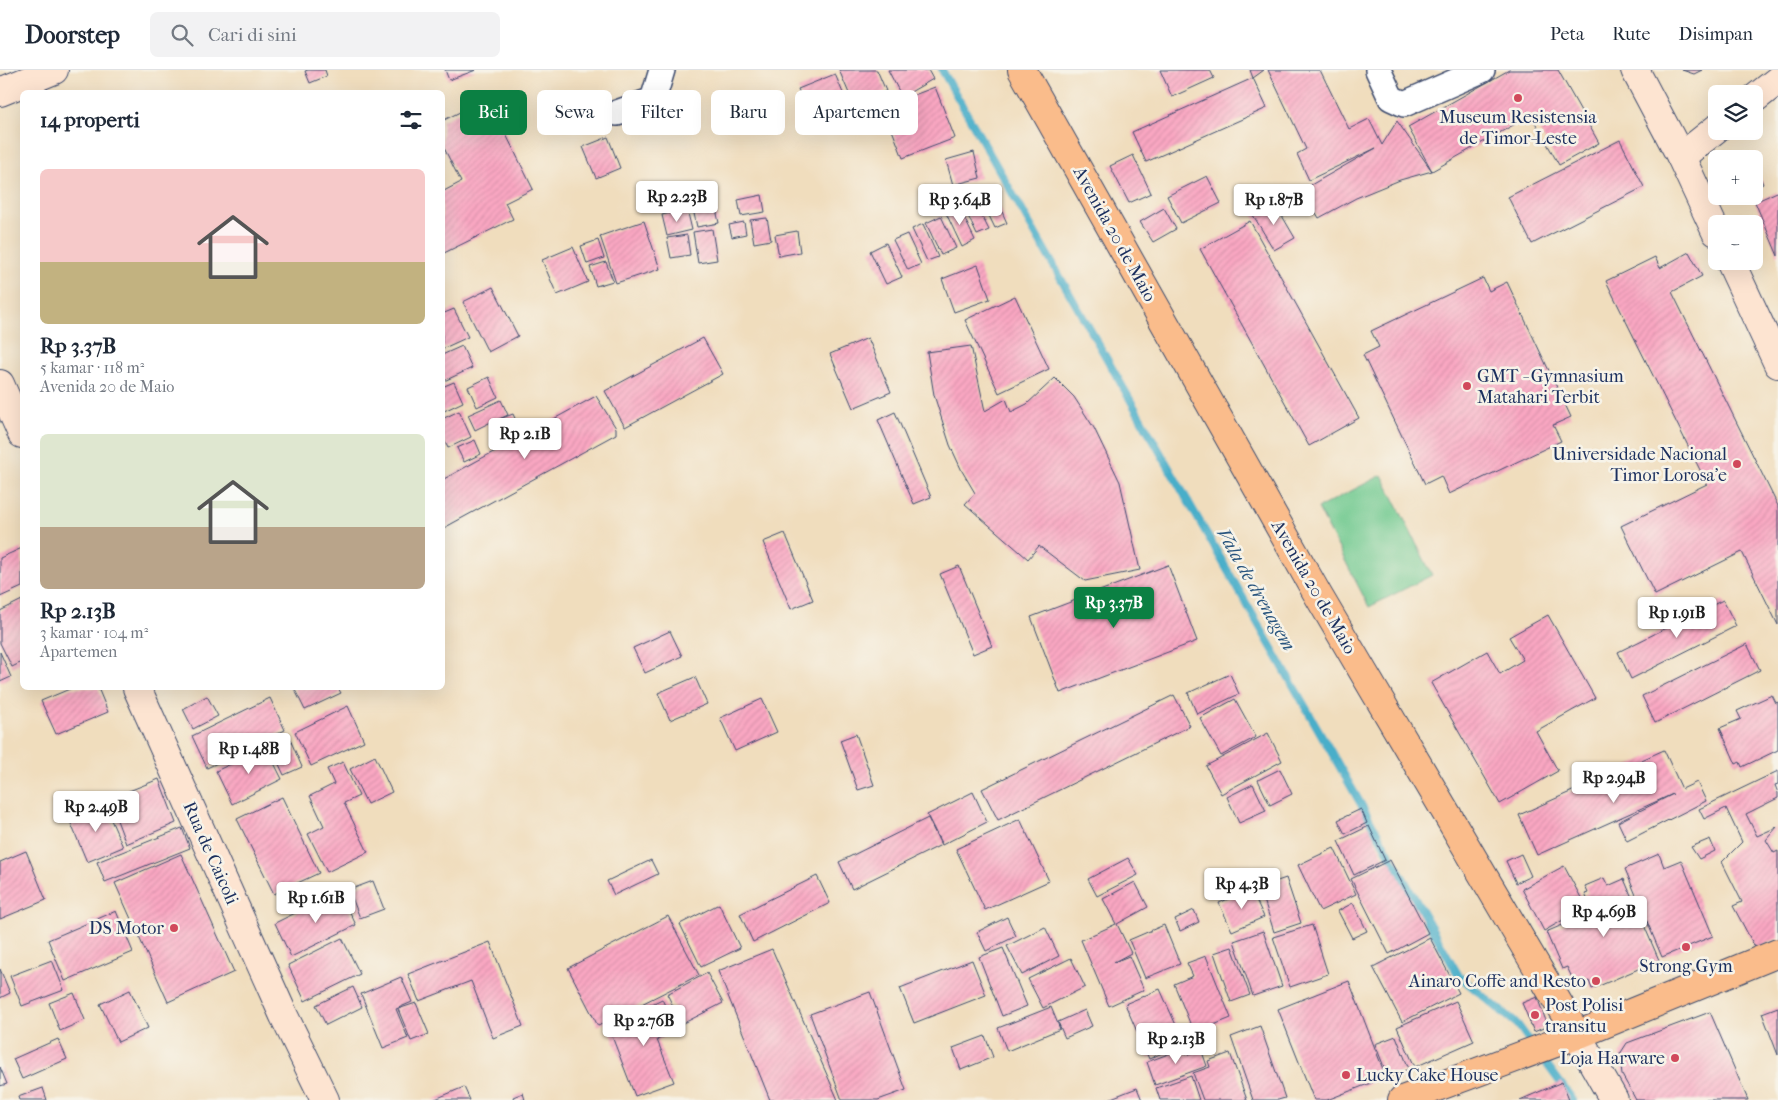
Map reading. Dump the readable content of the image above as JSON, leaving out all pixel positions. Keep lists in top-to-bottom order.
{
  "streets": {
    "main road": ["Avenida 20 de Maio", "Rua de Caicoli"]
  },
  "water": ["Vala de drenagem"],
  "places": [
    "Museum Resistensia de Timor-Leste",
    "GMT - Gymnasium Matahari Terbit",
    "Universidade Nacional Timor Lorosa'e",
    "DS Motor",
    "Strong Gym",
    "Ainaro Coffe and Resto",
    "Post Polisi transitu",
    "Loja Harware",
    "Lucky Cake House"
  ],
  "page": {
    "header": "Doorstep",
    "search": "Cari di sini",
    "nav": ["Peta", "Rute", "Disimpan"],
    "map_buttons": ["+", "−"],
    "chip": [
      "Beli",
      "Sewa",
      "Filter",
      "Baru",
      "Apartemen"
    ],
    "heading": "14 properti",
    "list": [
      {
        "name": "Rp 3.37B",
        "note": "5 kamar · 118 m² · Avenida 20 de Maio"
      },
      {
        "name": "Rp 2.13B",
        "note": "3 kamar · 104 m² · Apartemen"
      }
    ],
    "price": [
      "Rp 2.23B",
      "Rp 3.64B",
      "Rp 1.87B",
      "Rp 2.1B",
      "Rp 3.37B",
      "Rp 1.91B",
      "Rp 1.48B",
      "Rp 2.94B",
      "Rp 2.49B",
      "Rp 4.3B",
      "Rp 1.61B",
      "Rp 4.69B",
      "Rp 2.76B",
      "Rp 2.13B"
    ]
  }
}
